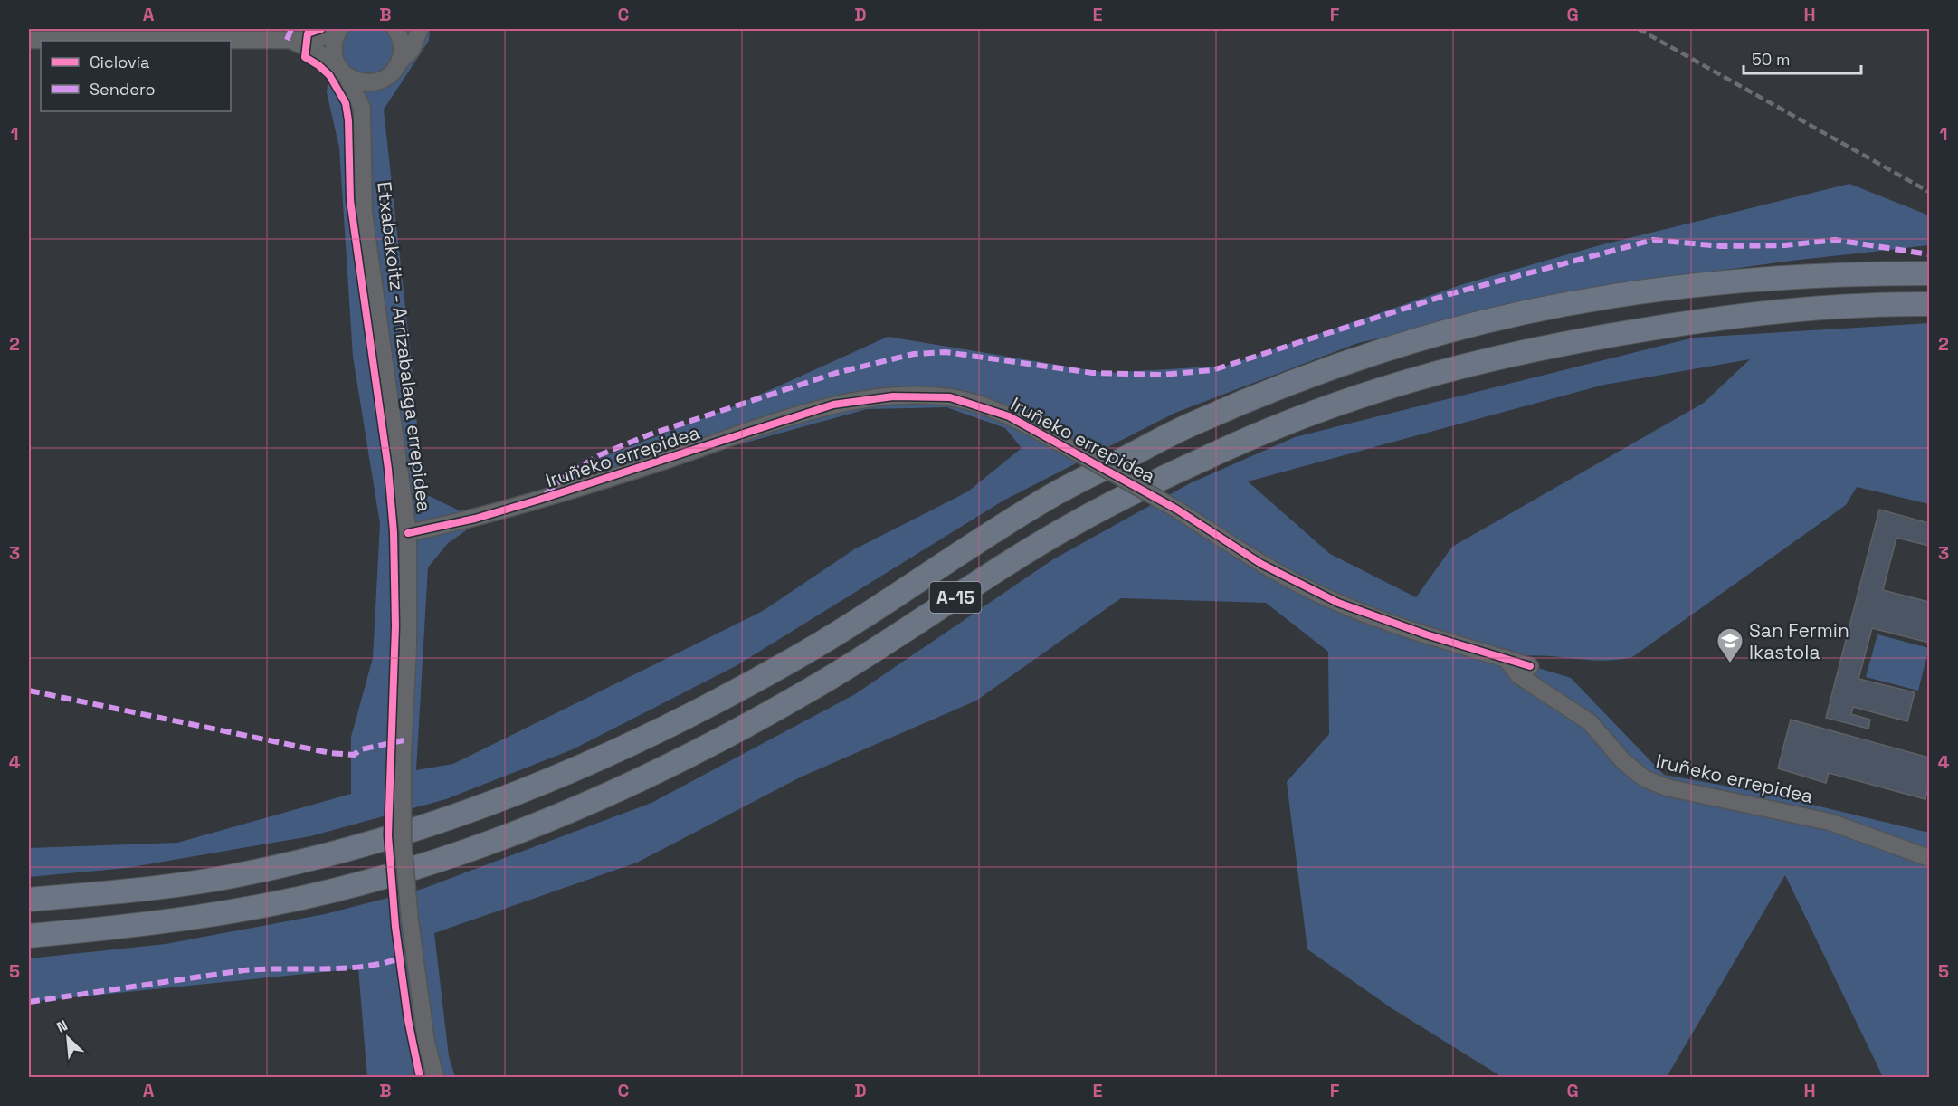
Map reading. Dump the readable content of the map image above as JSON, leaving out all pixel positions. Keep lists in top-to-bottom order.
{
  "streets": {
    "highway": ["A-15"],
    "street": ["Etxabakoitz - Arrizabalaga errepidea", "Iruñeko errepidea"]
  },
  "crossings": [
    ["Etxabakoitz - Arrizabalaga errepidea", "Iruñeko errepidea"]
  ],
  "places": {
    "school or university": ["San Fermin Ikastola"]
  },
  "legend": ["Ciclovía", "Sendero"],
  "scale_bar": "50 m",
  "north": "top left",
  "grid": {
    "columns": [
      "A",
      "B",
      "C",
      "D",
      "E",
      "F",
      "G",
      "H"
    ],
    "rows": [
      "1",
      "2",
      "3",
      "4",
      "5"
    ]
  }
}
